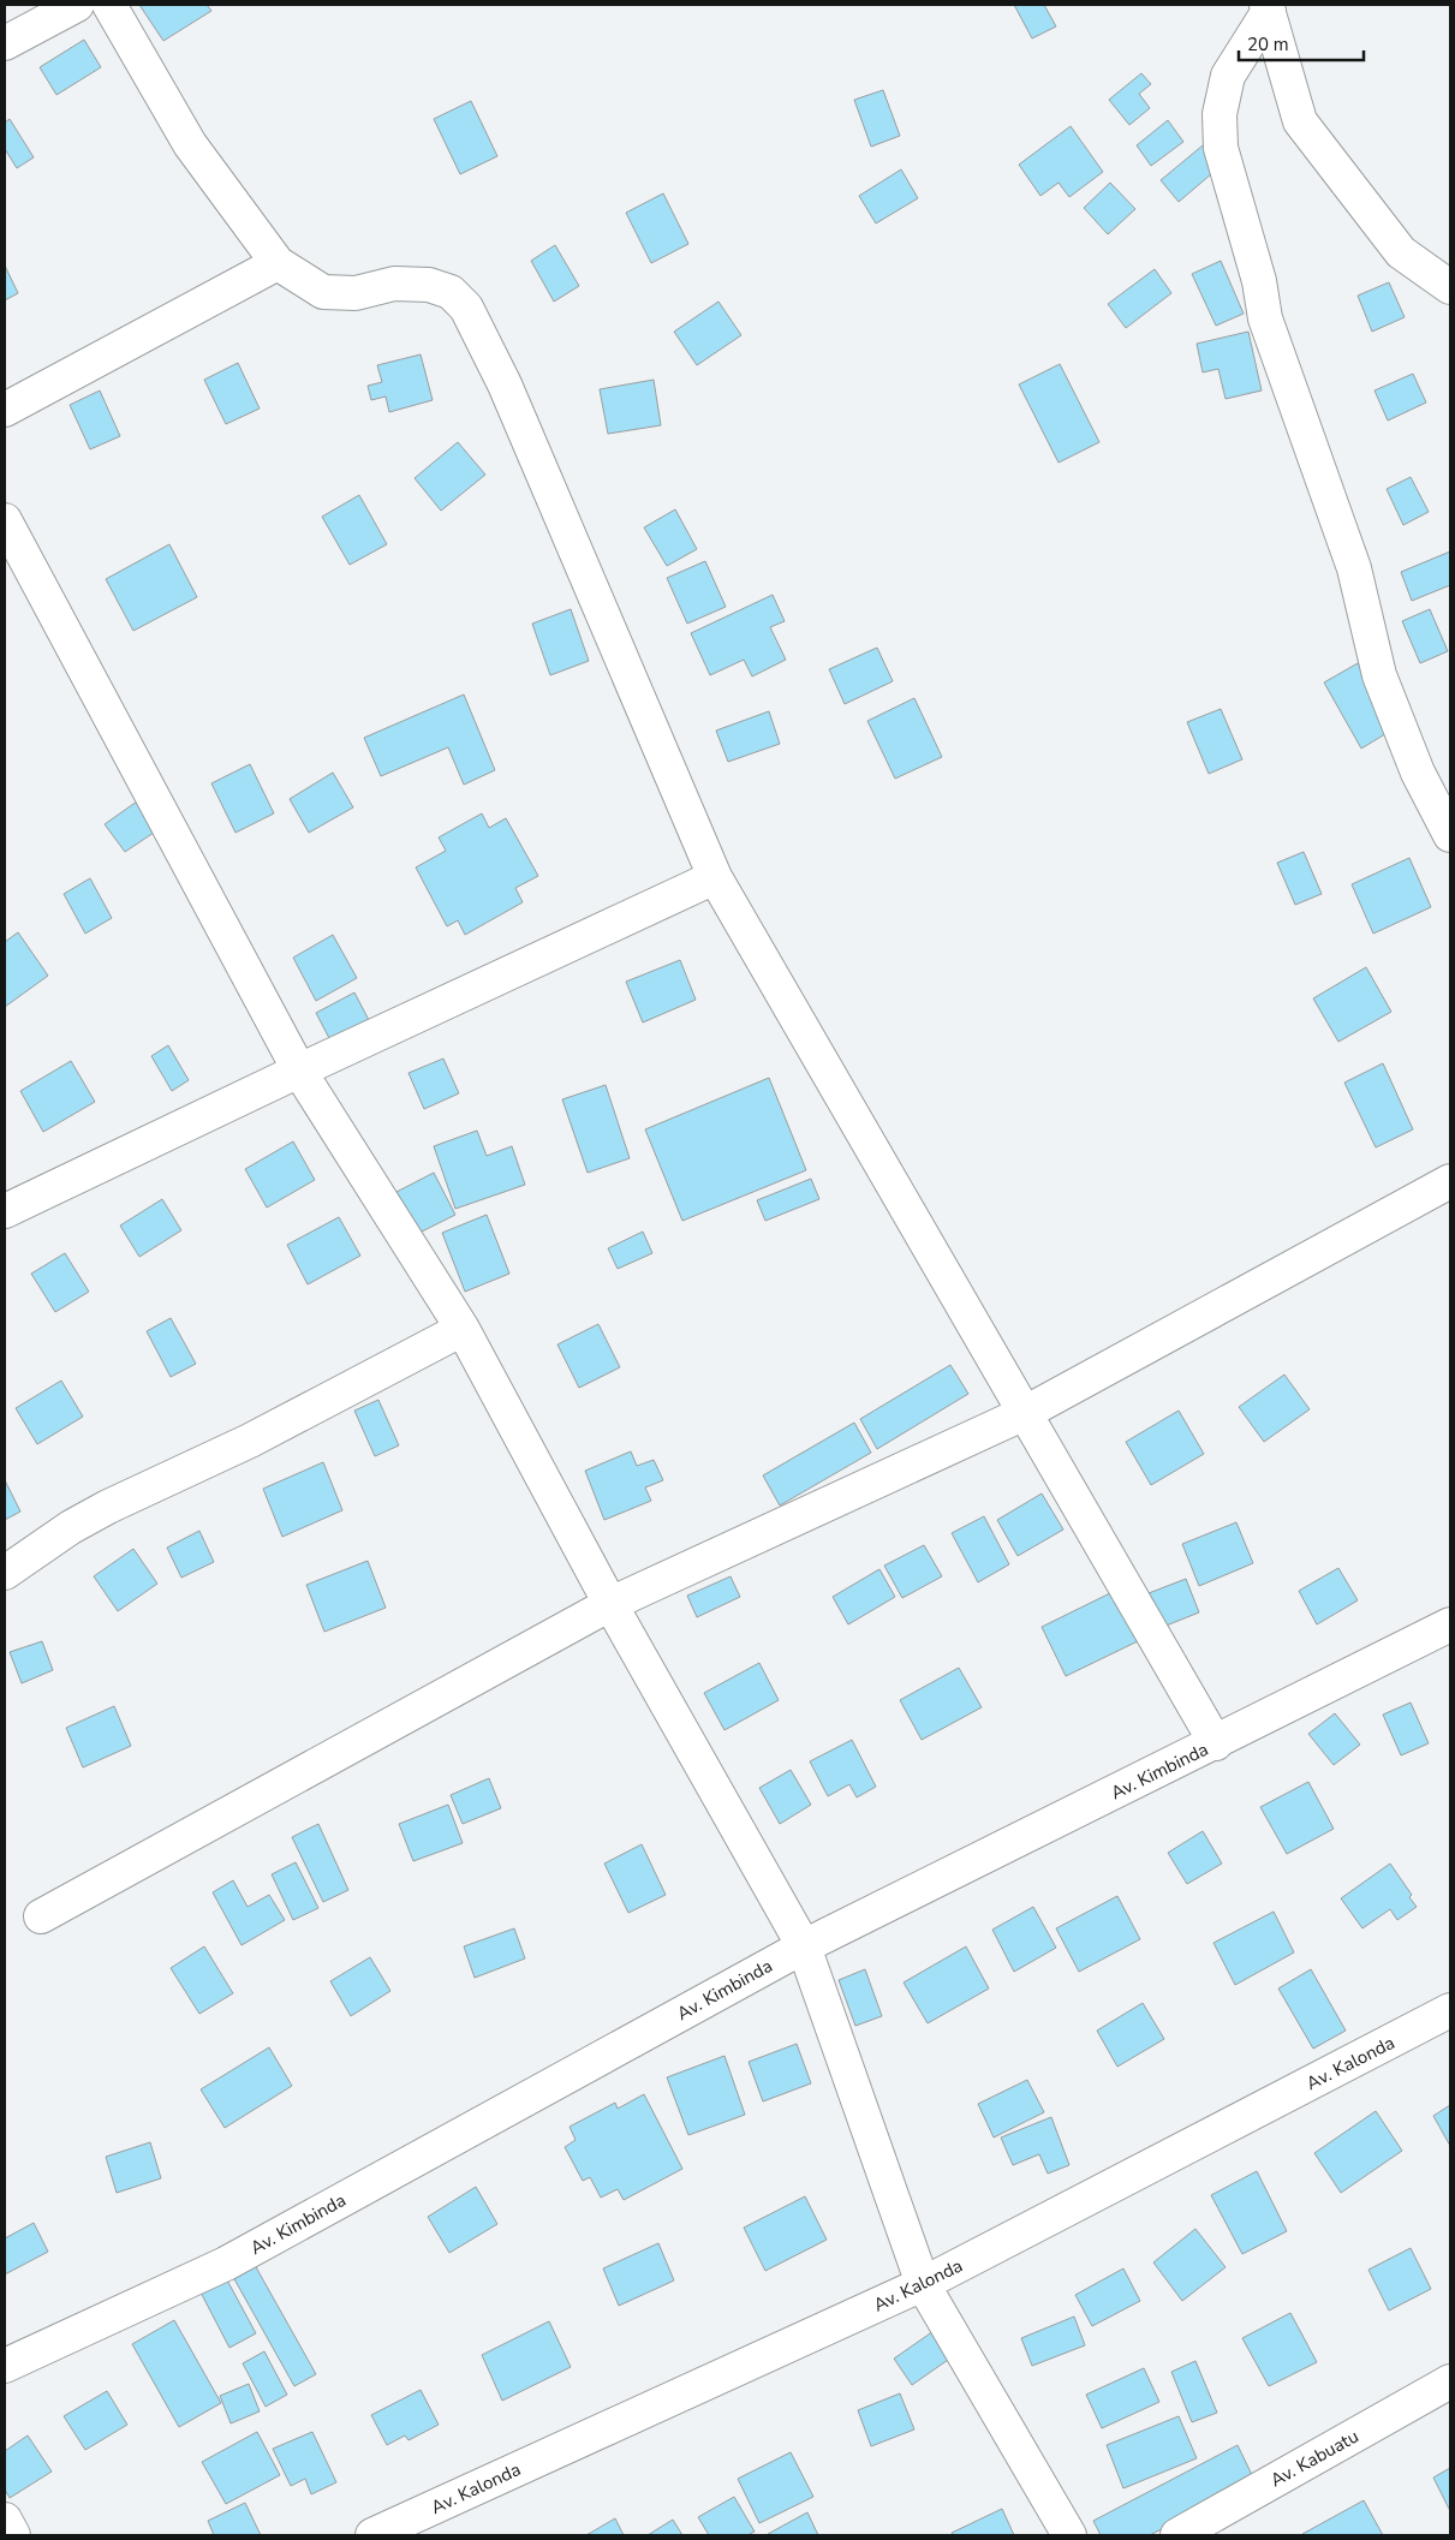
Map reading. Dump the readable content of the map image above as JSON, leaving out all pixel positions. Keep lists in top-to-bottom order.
{
  "streets": {
    "street": ["Av. Kimbinda", "Av. Kalonda", "Av. Kabuatu"]
  },
  "scale_bar": "20 m"
}
